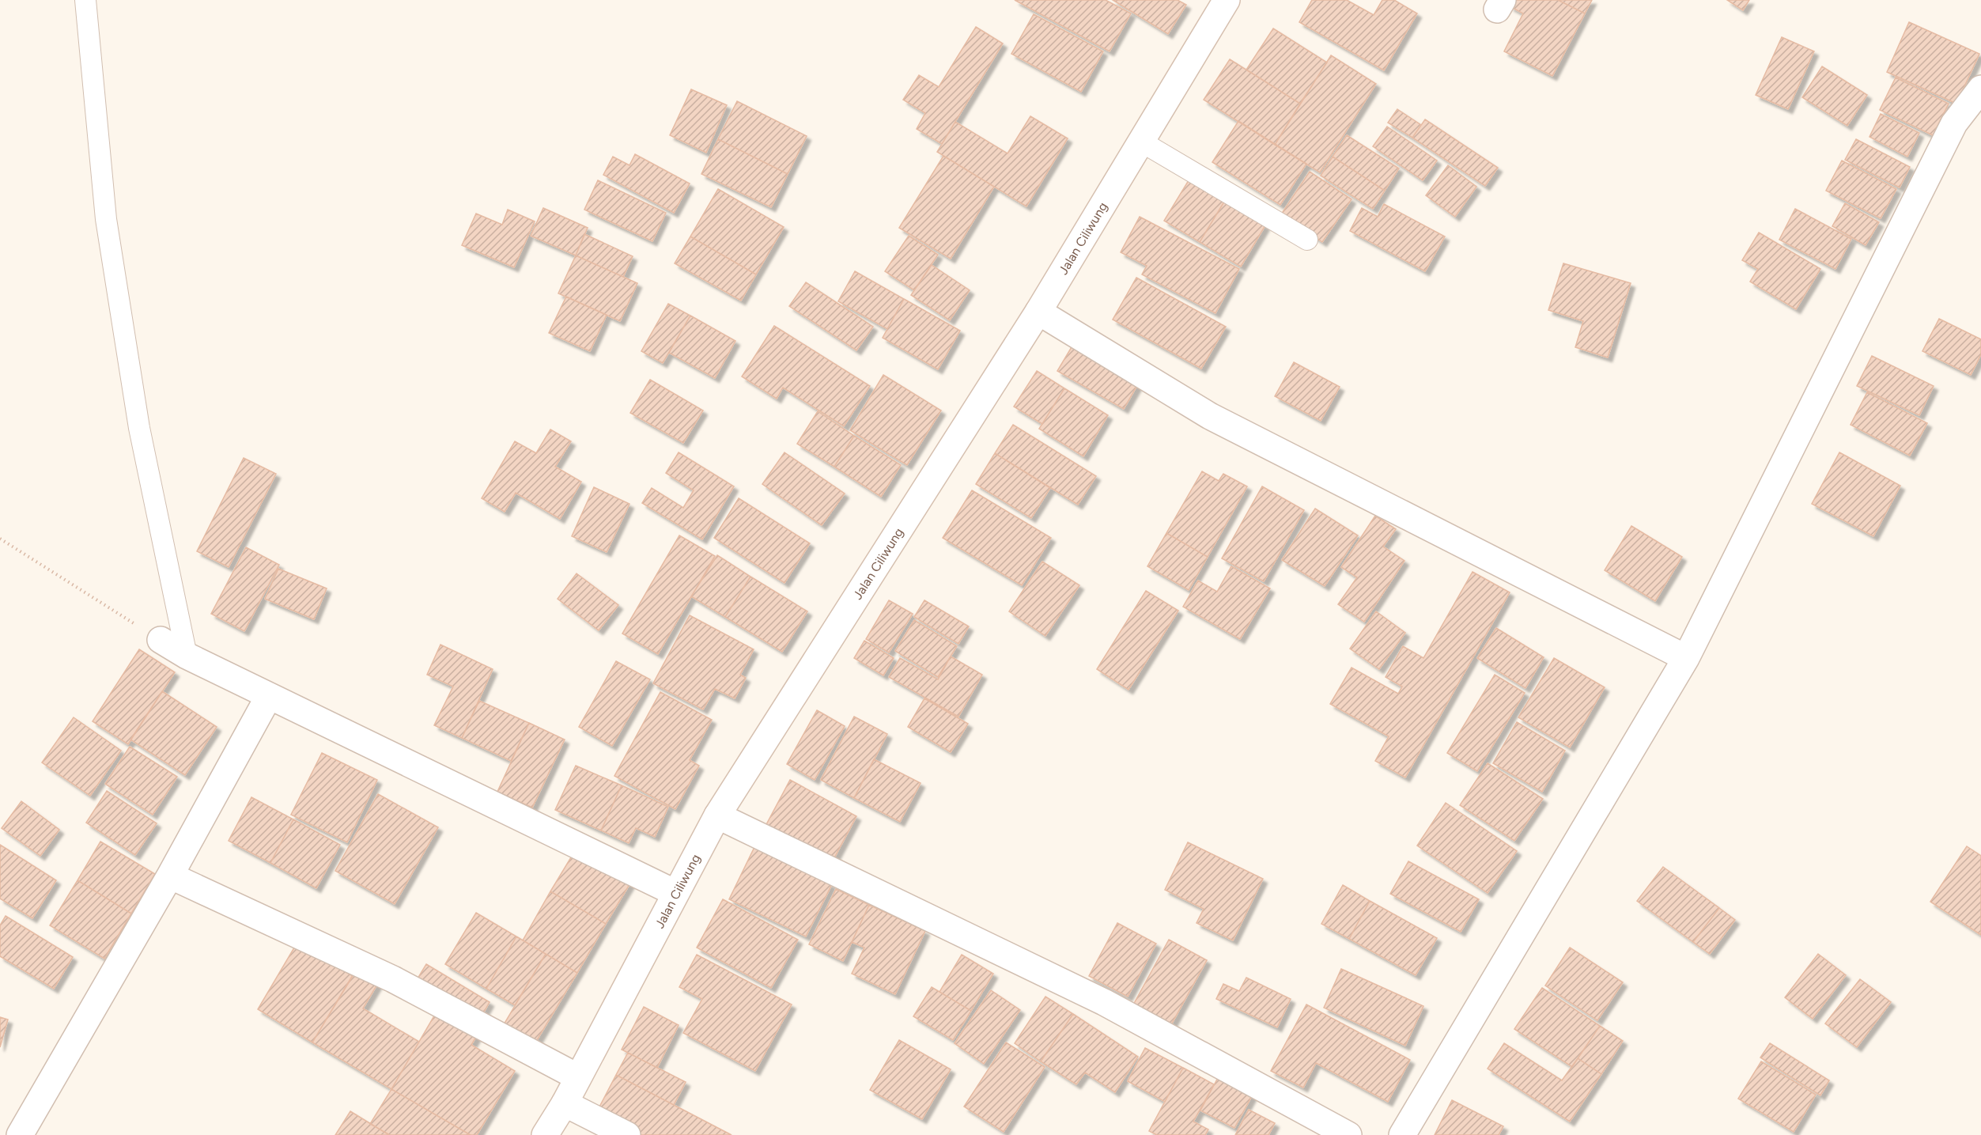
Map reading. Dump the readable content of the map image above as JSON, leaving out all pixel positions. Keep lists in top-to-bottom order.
{
  "streets": {
    "street": ["Jalan Ciliwung"]
  }
}
